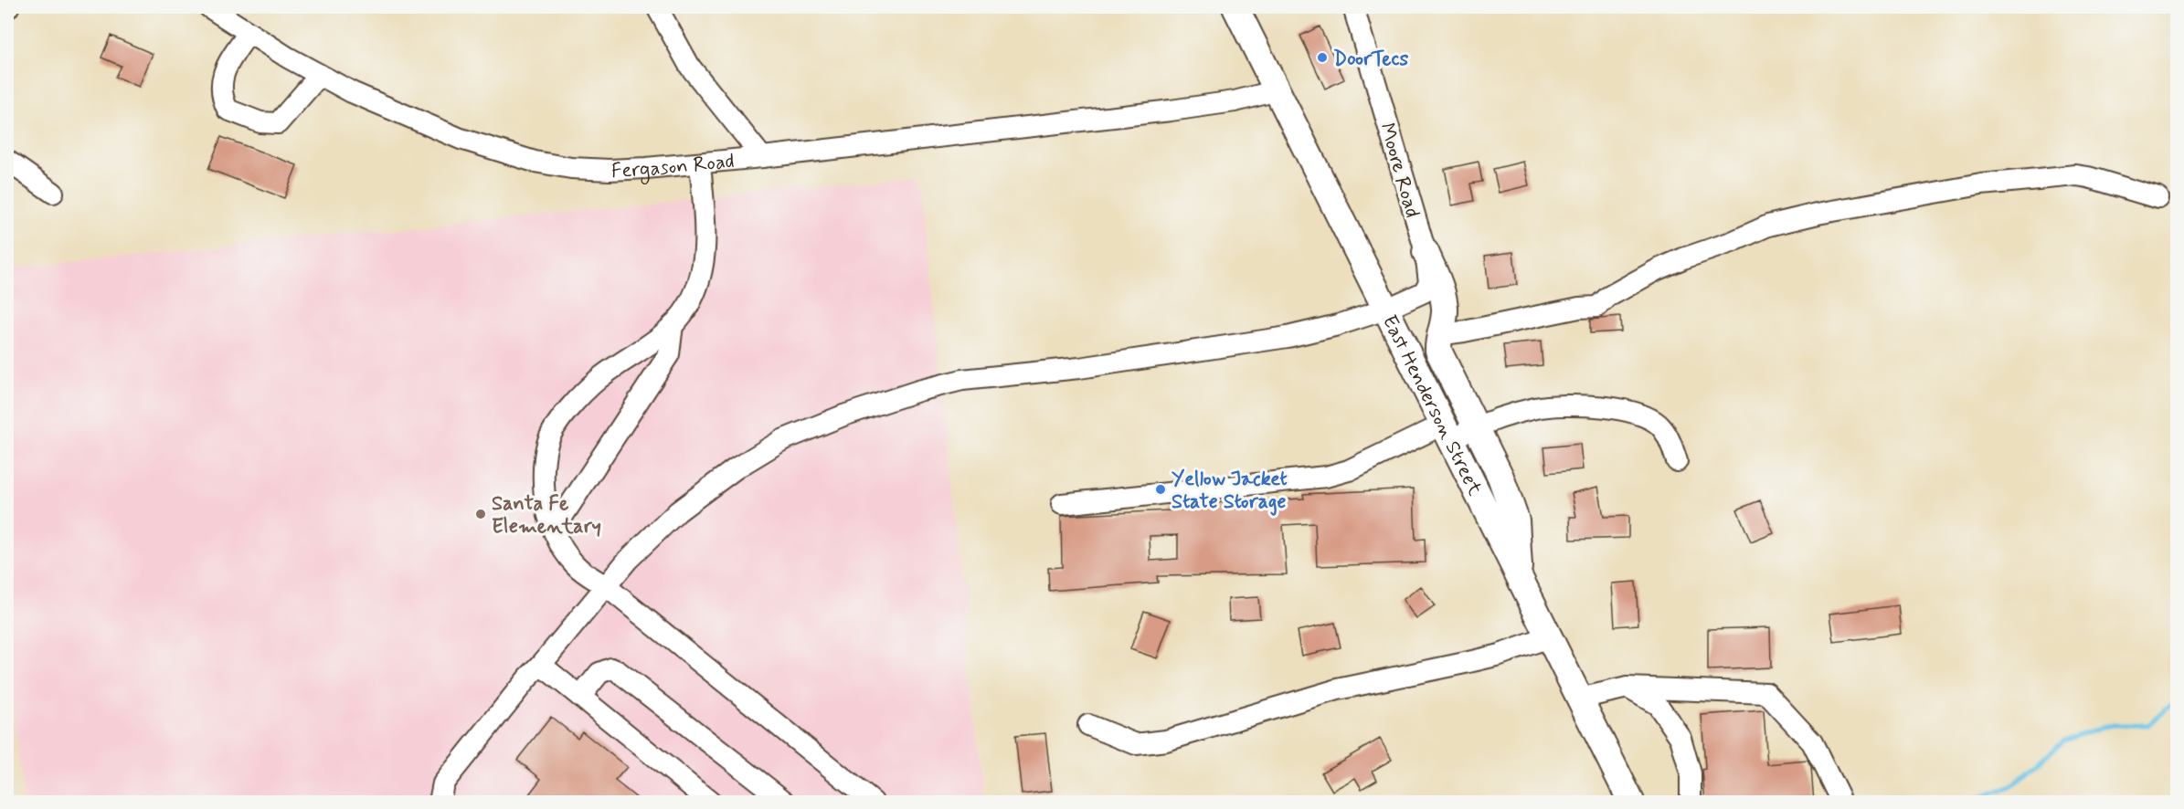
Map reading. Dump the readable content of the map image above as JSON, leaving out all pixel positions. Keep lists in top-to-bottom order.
{
  "streets": {
    "main road": ["East Henderson Street"],
    "street": ["Fergason Road", "Moore Road"]
  },
  "crossings": [
    ["Fergason Road", "East Henderson Street"],
    ["Moore Road", "East Henderson Street"]
  ],
  "places": ["DoorTecs", "Yellow Jacket State Storage", "Santa Fe Elementary"]
}
